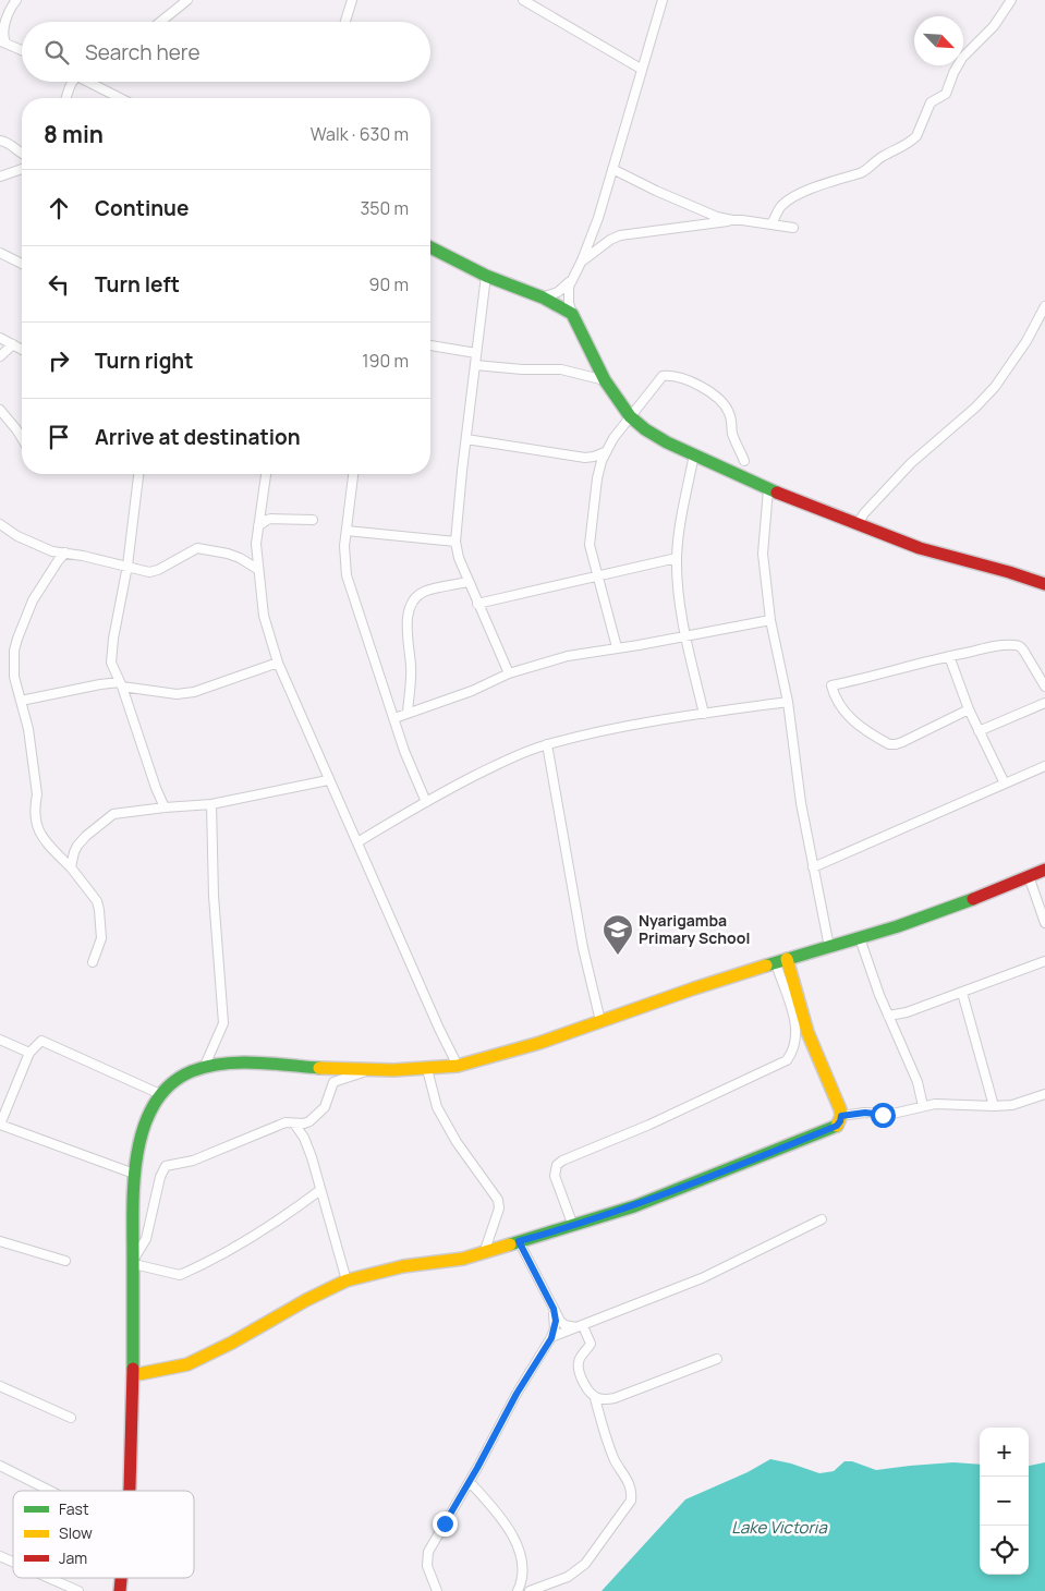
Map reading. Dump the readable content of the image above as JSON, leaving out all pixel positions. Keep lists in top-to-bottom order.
{
  "water": ["Lake Victoria"],
  "places": {
    "school or university": ["Nyarigamba Primary School"]
  },
  "legend": ["Fast", "Slow", "Jam"],
  "north": "bottom right",
  "page": {
    "search": "Search here",
    "heading": ["8 min", "Walk · 630 m"],
    "list": [
      ["Continue", "350 m"],
      ["Turn left", "90 m"],
      ["Turn right", "190 m"],
      "Arrive at destination"
    ],
    "map_buttons": ["+", "−"]
  }
}
